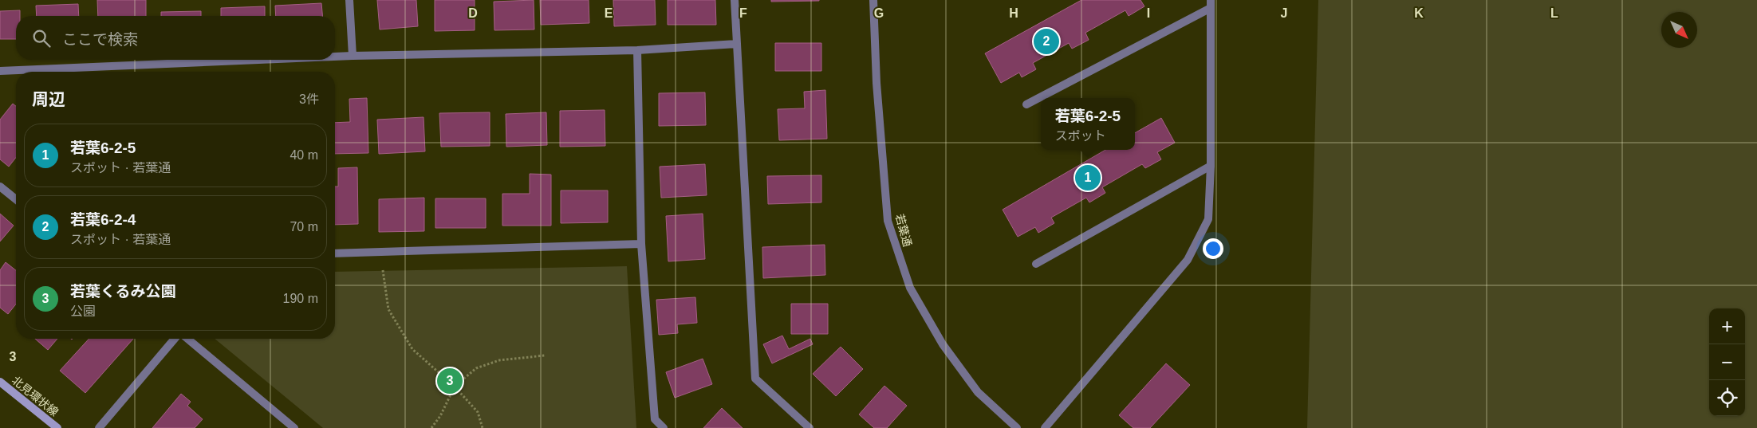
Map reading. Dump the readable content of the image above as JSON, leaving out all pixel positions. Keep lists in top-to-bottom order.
{
  "streets": {
    "main road": ["北見環状線"],
    "street": ["若葉通"]
  },
  "north": "bottom right",
  "page": {
    "search": "ここで検索",
    "pins": ["2", "1", "3"],
    "heading": ["周辺", "3件"],
    "popup": ["若葉6-2-5", "スポット"],
    "list": [
      {
        "mark": "1",
        "name": "若葉6-2-5",
        "note": "スポット · 若葉通",
        "value": "40 m"
      },
      {
        "mark": "2",
        "name": "若葉6-2-4",
        "note": "スポット · 若葉通",
        "value": "70 m"
      },
      {
        "mark": "3",
        "name": "若葉くるみ公園",
        "note": "公園",
        "value": "190 m"
      }
    ],
    "map_buttons": ["+", "−"]
  },
  "grid": {
    "columns": [
      "D",
      "E",
      "F",
      "G",
      "H",
      "I",
      "J",
      "K",
      "L"
    ],
    "rows": ["3"]
  }
}
